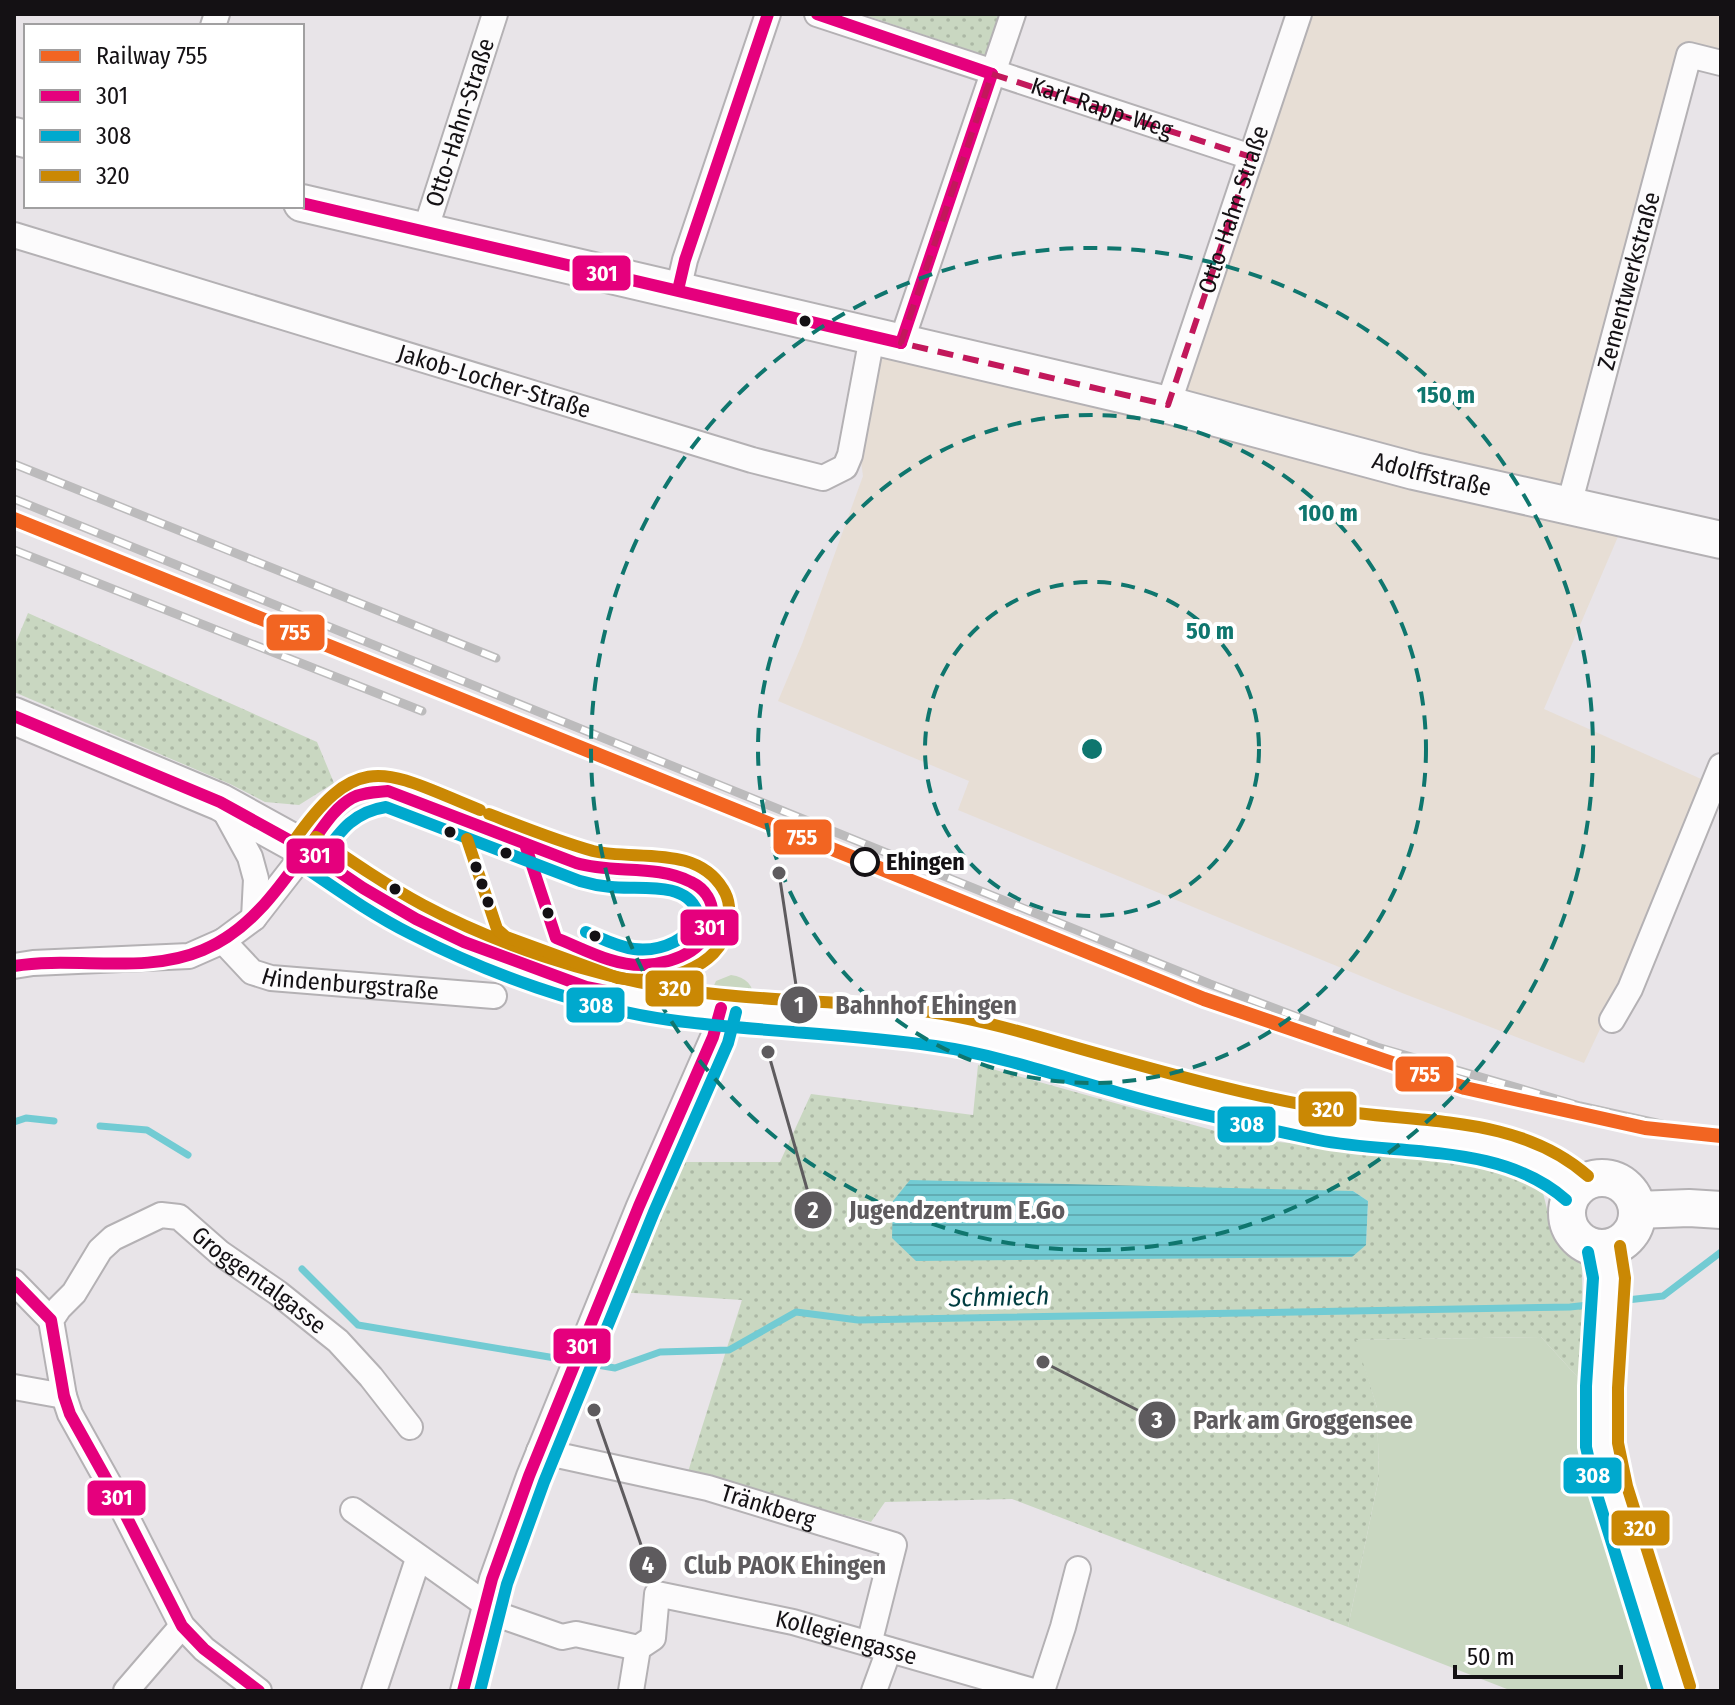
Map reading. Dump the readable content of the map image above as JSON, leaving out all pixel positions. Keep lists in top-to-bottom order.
{
  "streets": {
    "street": [
      "Karl-Rapp-Weg",
      "Otto-Hahn-Straße",
      "Zementwerkstraße",
      "Jakob-Locher-Straße",
      "Adolffstraße",
      "Hindenburgstraße",
      "Groggentalgasse",
      "Tränkberg",
      "Kollegiengasse"
    ]
  },
  "crossings": [
    ["Karl-Rapp-Weg", "Otto-Hahn-Straße"],
    ["Otto-Hahn-Straße", "Adolffstraße"],
    ["Zementwerkstraße", "Adolffstraße"],
    ["Jakob-Locher-Straße", "Adolffstraße"],
    ["Tränkberg", "Kollegiengasse"]
  ],
  "water": ["Schmiech"],
  "places": [
    "Ehingen",
    "Bahnhof Ehingen",
    "Jugendzentrum E.Go",
    "Park am Groggensee",
    "Club PAOK Ehingen"
  ],
  "lines": [
    "transit line 301",
    "rail line 755",
    "transit line 320",
    "transit line 308"
  ],
  "legend": [
    "Railway 755",
    "301",
    "308",
    "320"
  ],
  "scale_bar": "50 m",
  "rings": ["150 m", "100 m", "50 m"]
}
